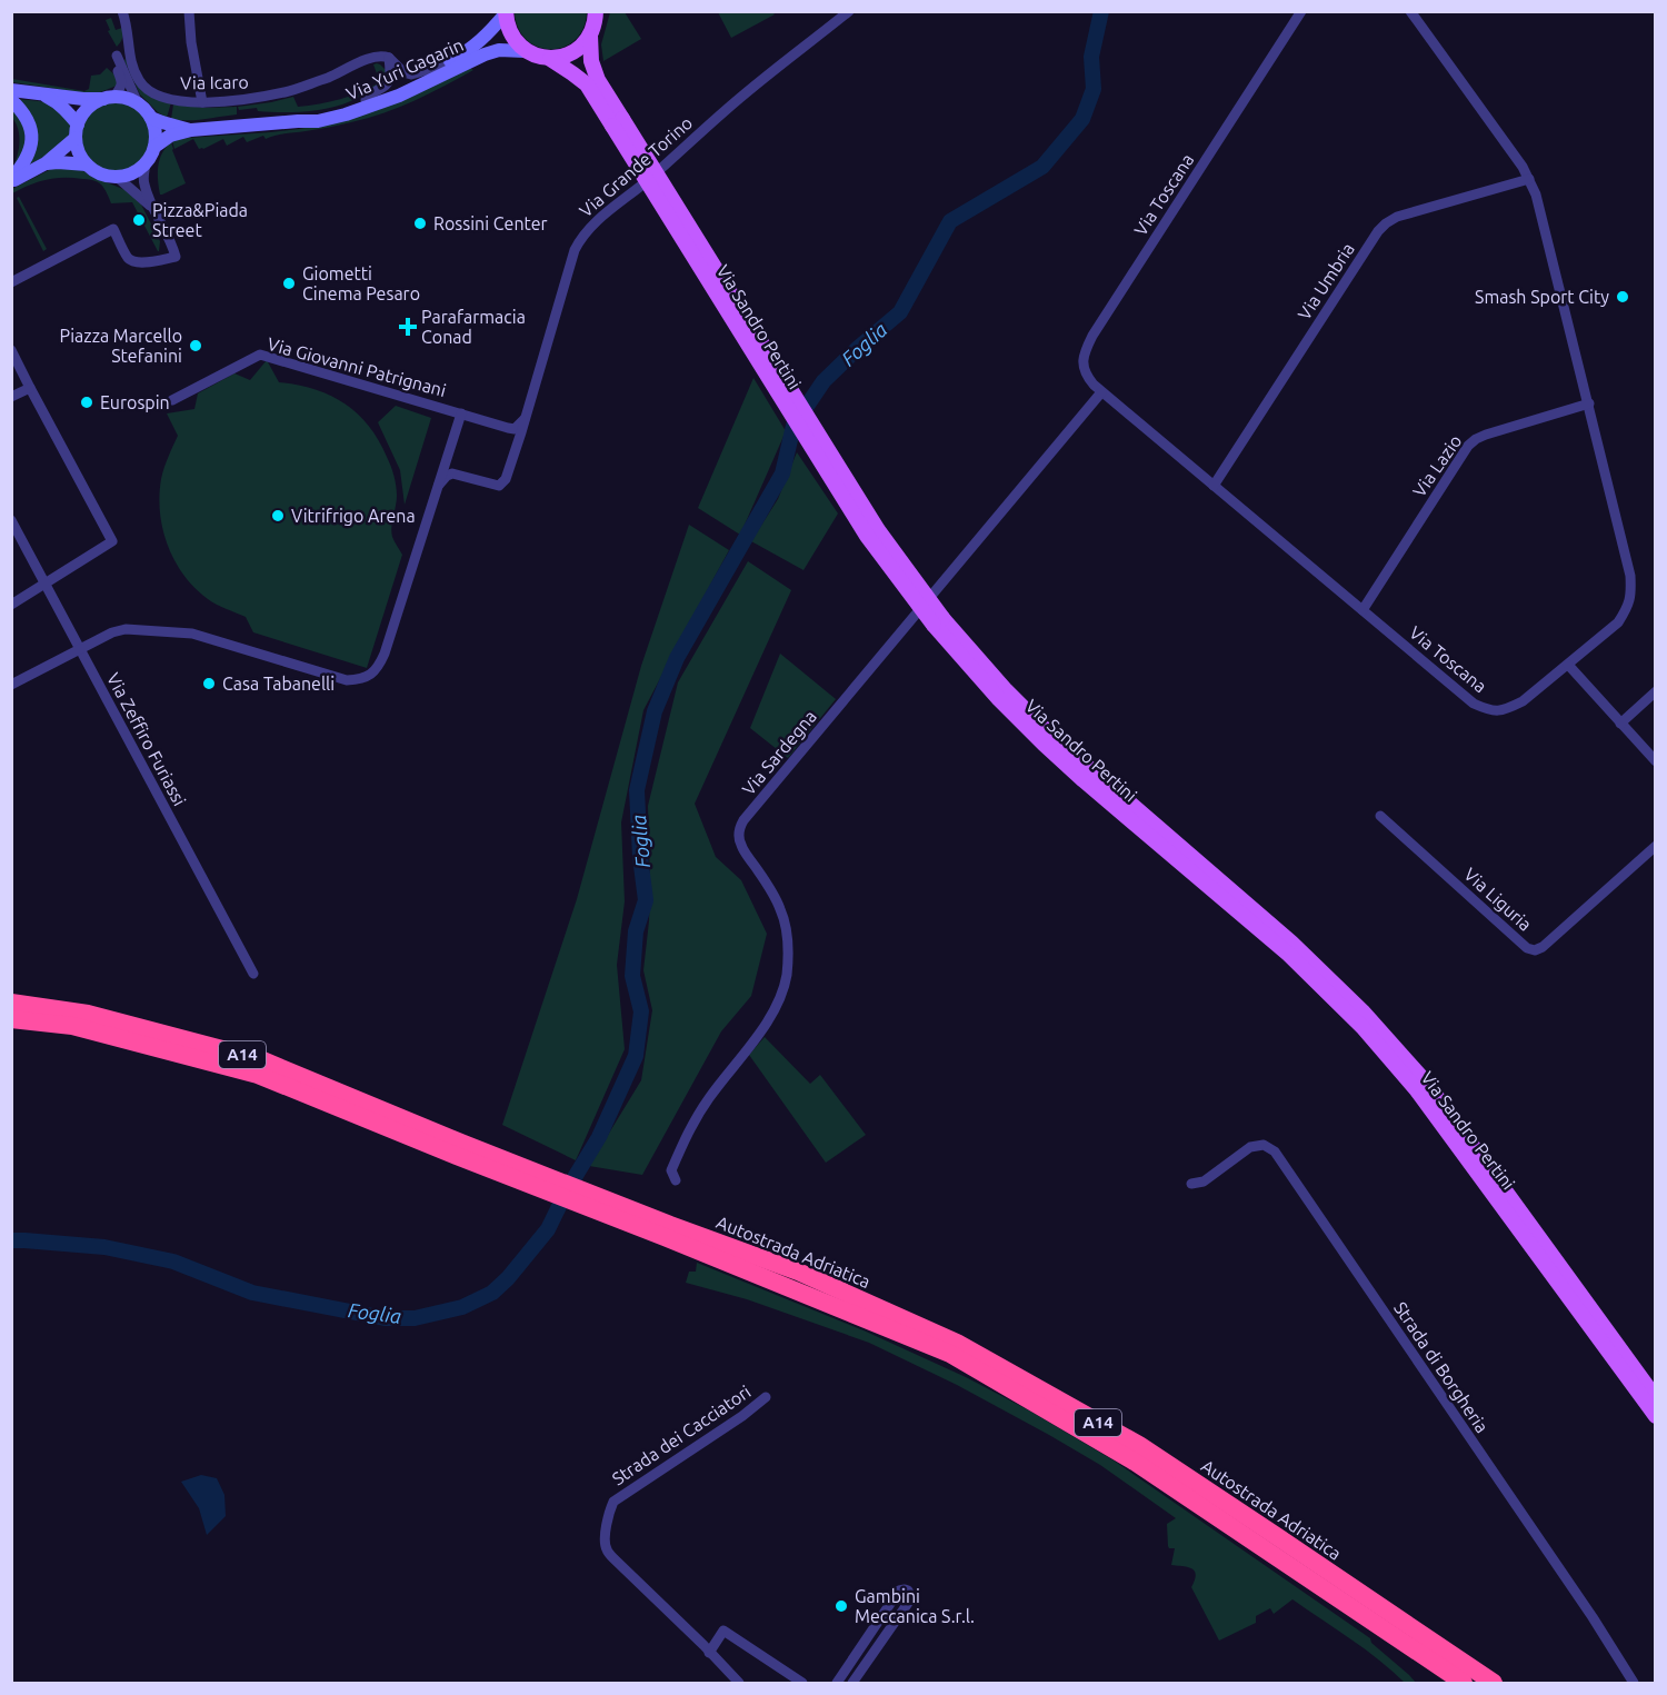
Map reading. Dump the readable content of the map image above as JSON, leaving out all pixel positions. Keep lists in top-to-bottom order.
{
  "streets": {
    "highway": ["A14", "Autostrada Adriatica"],
    "main road": ["Via Yuri Gagarin", "Via Sandro Pertini"],
    "street": [
      "Via Icaro",
      "Via Grande Torino",
      "Via Toscana",
      "Via Umbria",
      "Via Giovanni Patrignani",
      "Via Lazio",
      "Via Zeffiro Furiassi",
      "Via Sardegna",
      "Via Liguria",
      "Strada di Borgheria",
      "Strada dei Cacciatori"
    ]
  },
  "crossings": [
    ["Via Yuri Gagarin", "Via Icaro"],
    ["Via Toscana", "Via Umbria"],
    ["Via Toscana", "Via Lazio"],
    ["Via Toscana", "Via Sardegna"]
  ],
  "water": ["Foglia"],
  "places": {
    "other": [
      "Pizza&Piada Street",
      "Rossini Center",
      "Giometti Cinema Pesaro",
      "Smash Sport City",
      "Piazza Marcello Stefanini",
      "Eurospin",
      "Vitrifrigo Arena",
      "Casa Tabanelli",
      "Gambini Meccanica S.r.l."
    ],
    "health": ["Parafarmacia Conad"]
  }
}
